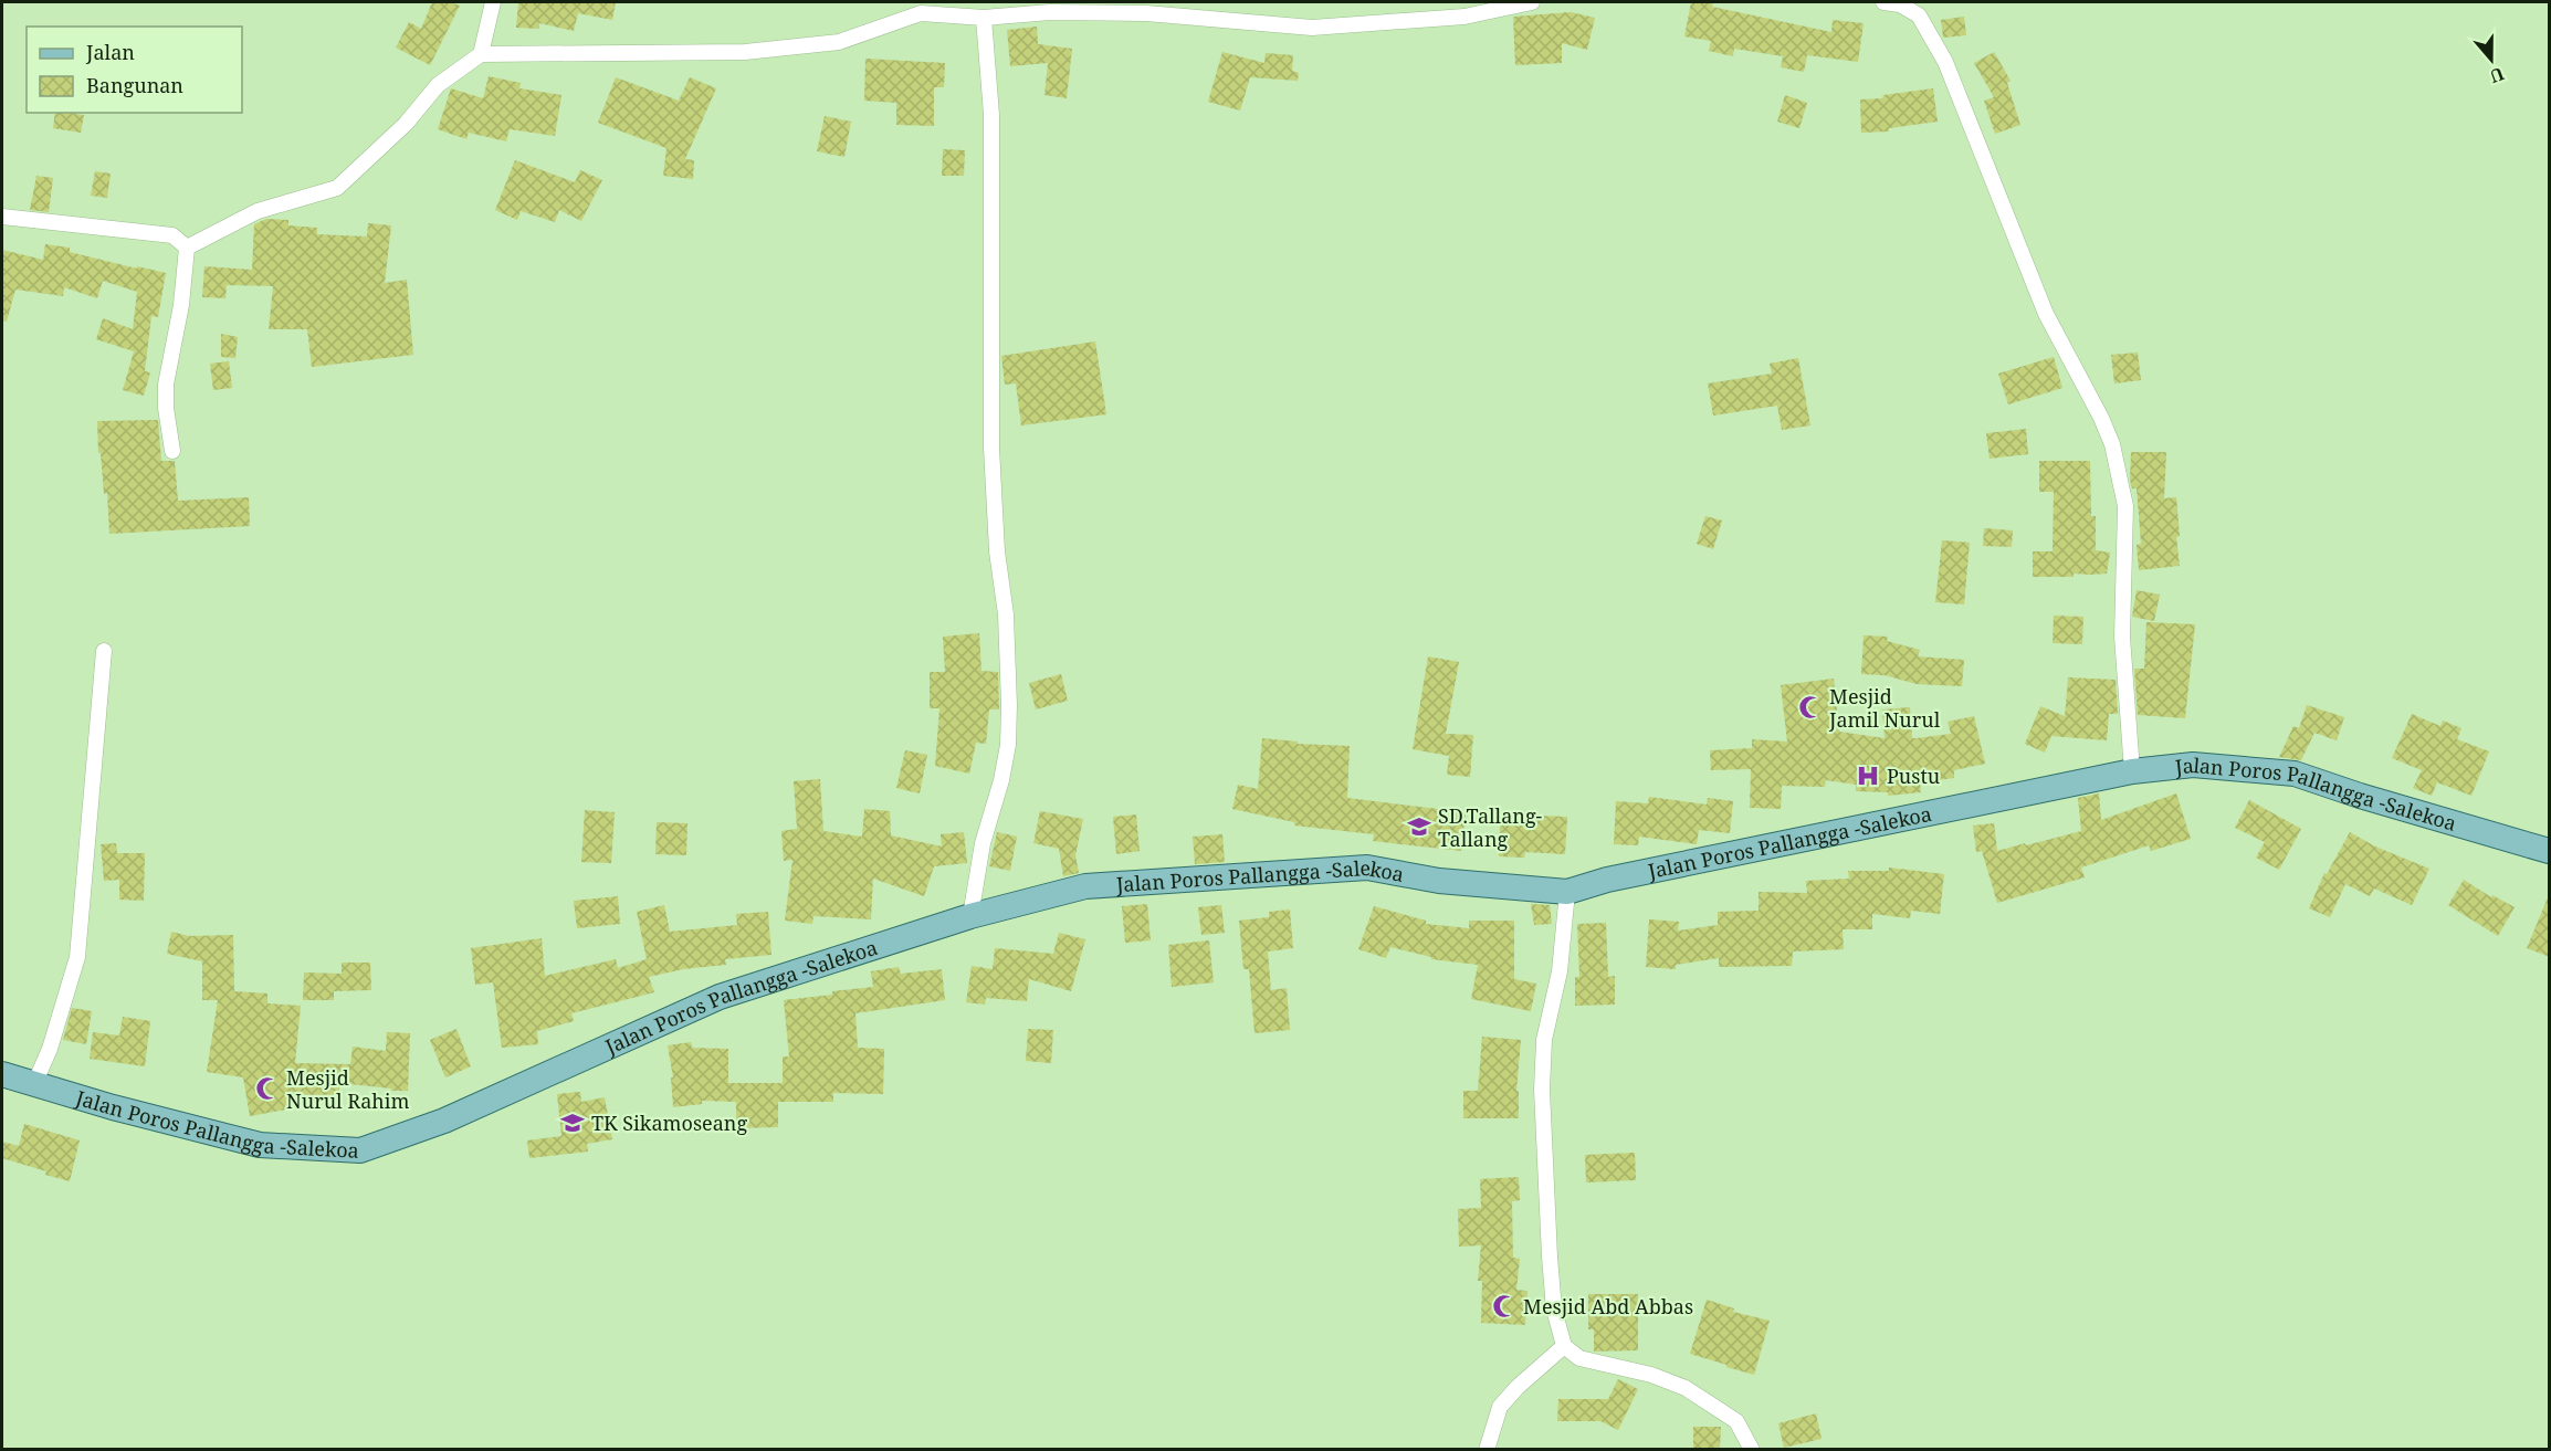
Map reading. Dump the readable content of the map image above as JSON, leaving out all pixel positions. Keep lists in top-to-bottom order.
{
  "streets": {
    "main road": ["Jalan Poros Pallangga -Salekoa"]
  },
  "places": {
    "mosque": ["Mesjid Jamil Nurul", "Mesjid Nurul Rahim", "Mesjid Abd Abbas"],
    "hospital": ["Pustu"],
    "school or university": ["SD.Tallang- Tallang", "TK Sikamoseang"]
  },
  "legend": ["Jalan", "Bangunan"],
  "north": "bottom"
}
